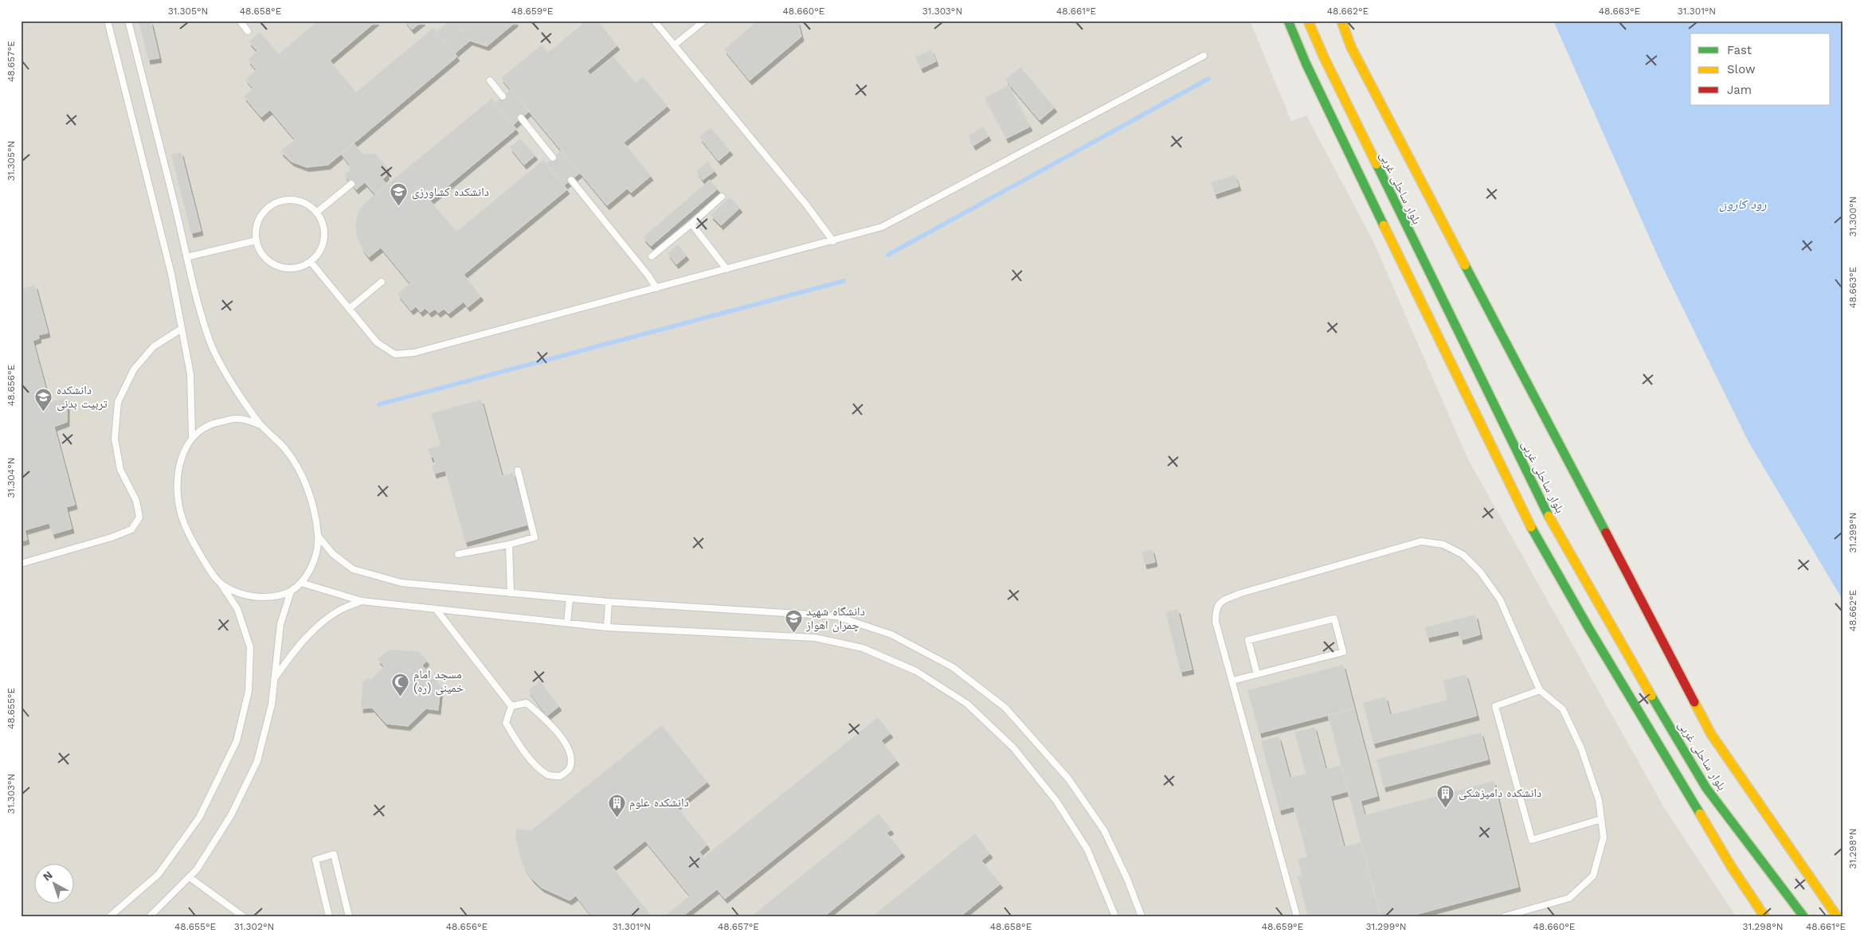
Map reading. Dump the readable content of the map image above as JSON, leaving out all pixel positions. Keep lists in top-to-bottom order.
{
  "streets": {
    "main road": ["بلوار ساحلی غربی"]
  },
  "water": ["رود کارون"],
  "places": {
    "school or university": ["دانشکده کشاورزی", "دانشکده تربیت بدنی", "دانشگاه شهید چمران اهواز"],
    "mosque": ["مسجد امام خمینی (ره)"],
    "building": ["دانشکده دامپزشکی", "دانشکده علوم"]
  },
  "legend": ["Fast", "Slow", "Jam"],
  "north": "top left",
  "coordinates": [
    "31.305°N",
    "48.658°E",
    "48.659°E",
    "48.660°E",
    "31.303°N",
    "48.661°E",
    "48.662°E",
    "48.663°E",
    "31.301°N",
    "48.657°E",
    "31.300°N",
    "48.656°E",
    "31.304°N",
    "31.299°N",
    "48.655°E",
    "31.298°N",
    "31.302°N"
  ]
}
